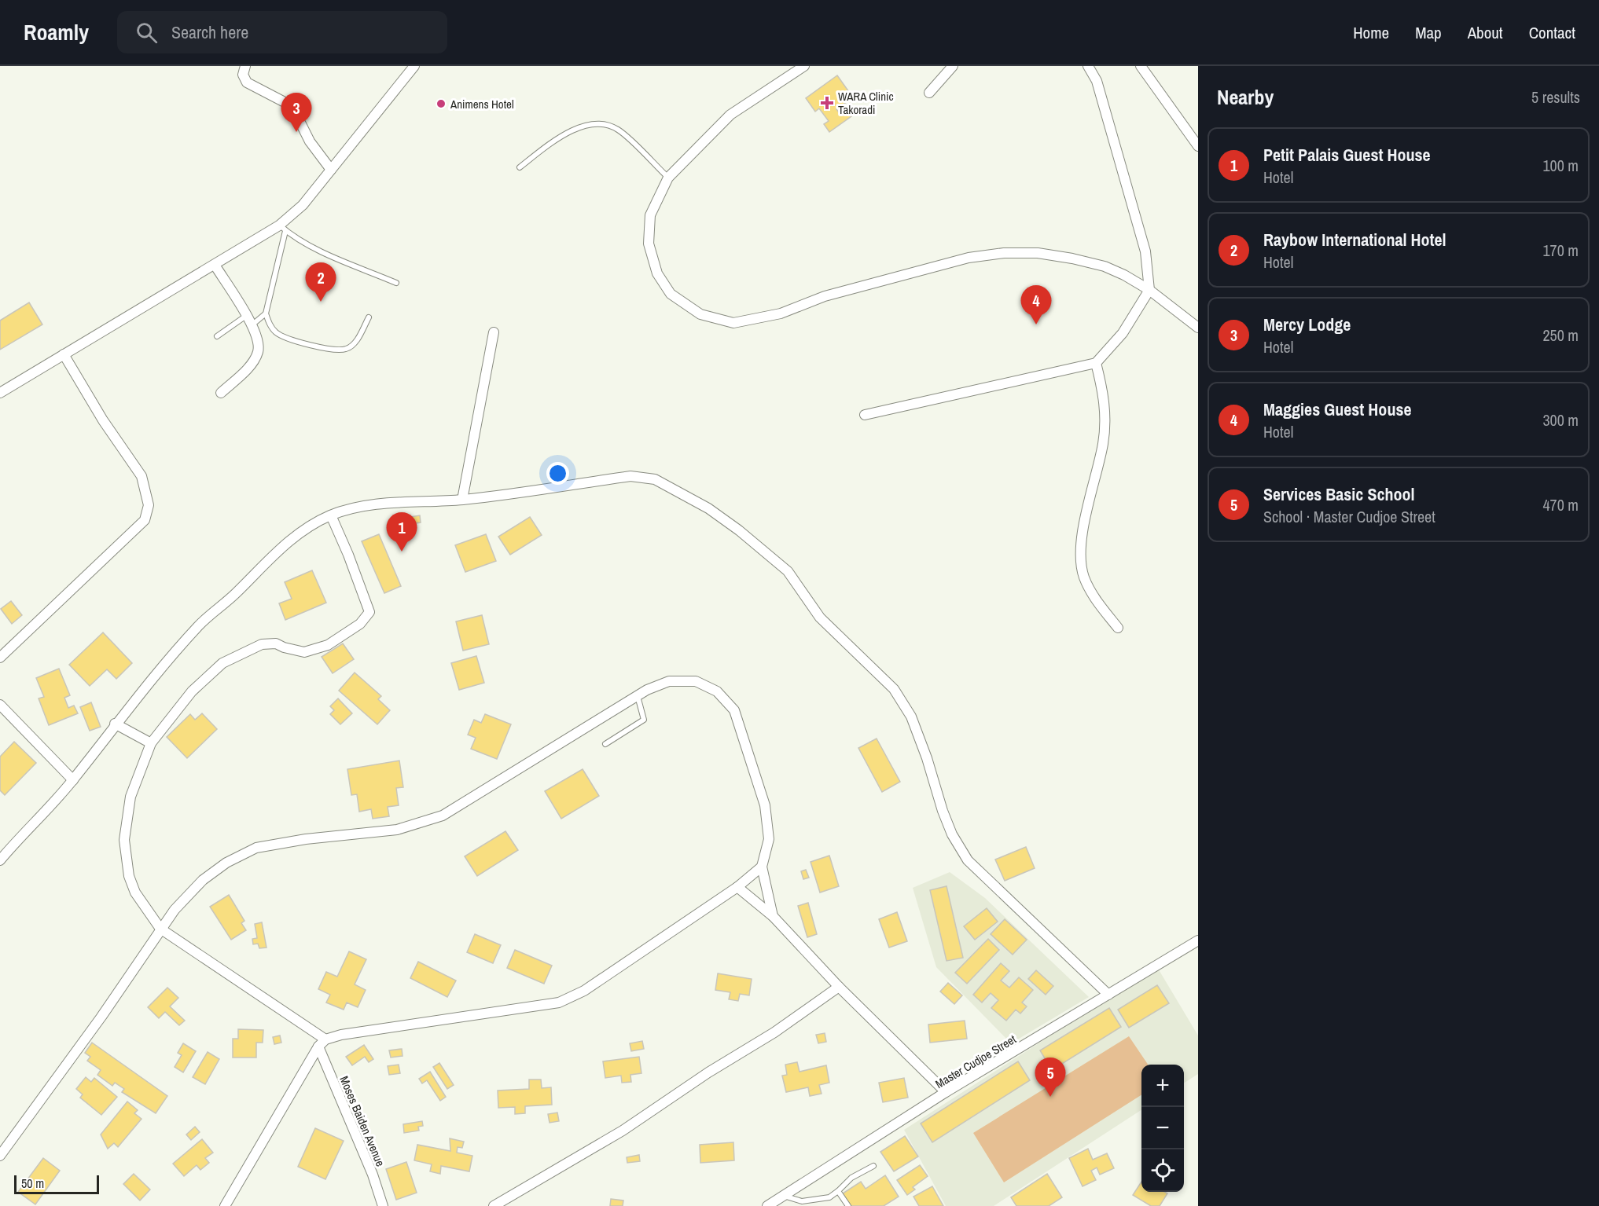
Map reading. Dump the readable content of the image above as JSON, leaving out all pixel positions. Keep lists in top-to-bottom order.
{
  "streets": {
    "street": ["Master Cudjoe Street", "Moses Baiden Avenue"]
  },
  "places": {
    "health": ["WARA Clinic Takoradi"],
    "other": ["Animens Hotel"]
  },
  "scale_bar": "50 m",
  "page": {
    "header": "Roamly",
    "search": "Search here",
    "nav": [
      "Home",
      "Map",
      "About",
      "Contact"
    ],
    "heading": ["Nearby", "5 results"],
    "pins": [
      "3",
      "2",
      "4",
      "1",
      "5"
    ],
    "list": [
      {
        "mark": "1",
        "name": "Petit Palais Guest House",
        "note": "Hotel",
        "value": "100 m"
      },
      {
        "mark": "2",
        "name": "Raybow International Hotel",
        "note": "Hotel",
        "value": "170 m"
      },
      {
        "mark": "3",
        "name": "Mercy Lodge",
        "note": "Hotel",
        "value": "250 m"
      },
      {
        "mark": "4",
        "name": "Maggies Guest House",
        "note": "Hotel",
        "value": "300 m"
      },
      {
        "mark": "5",
        "name": "Services Basic School",
        "note": "School · Master Cudjoe Street",
        "value": "470 m"
      }
    ],
    "map_buttons": ["+", "−"],
    "scale": "50 m"
  }
}
